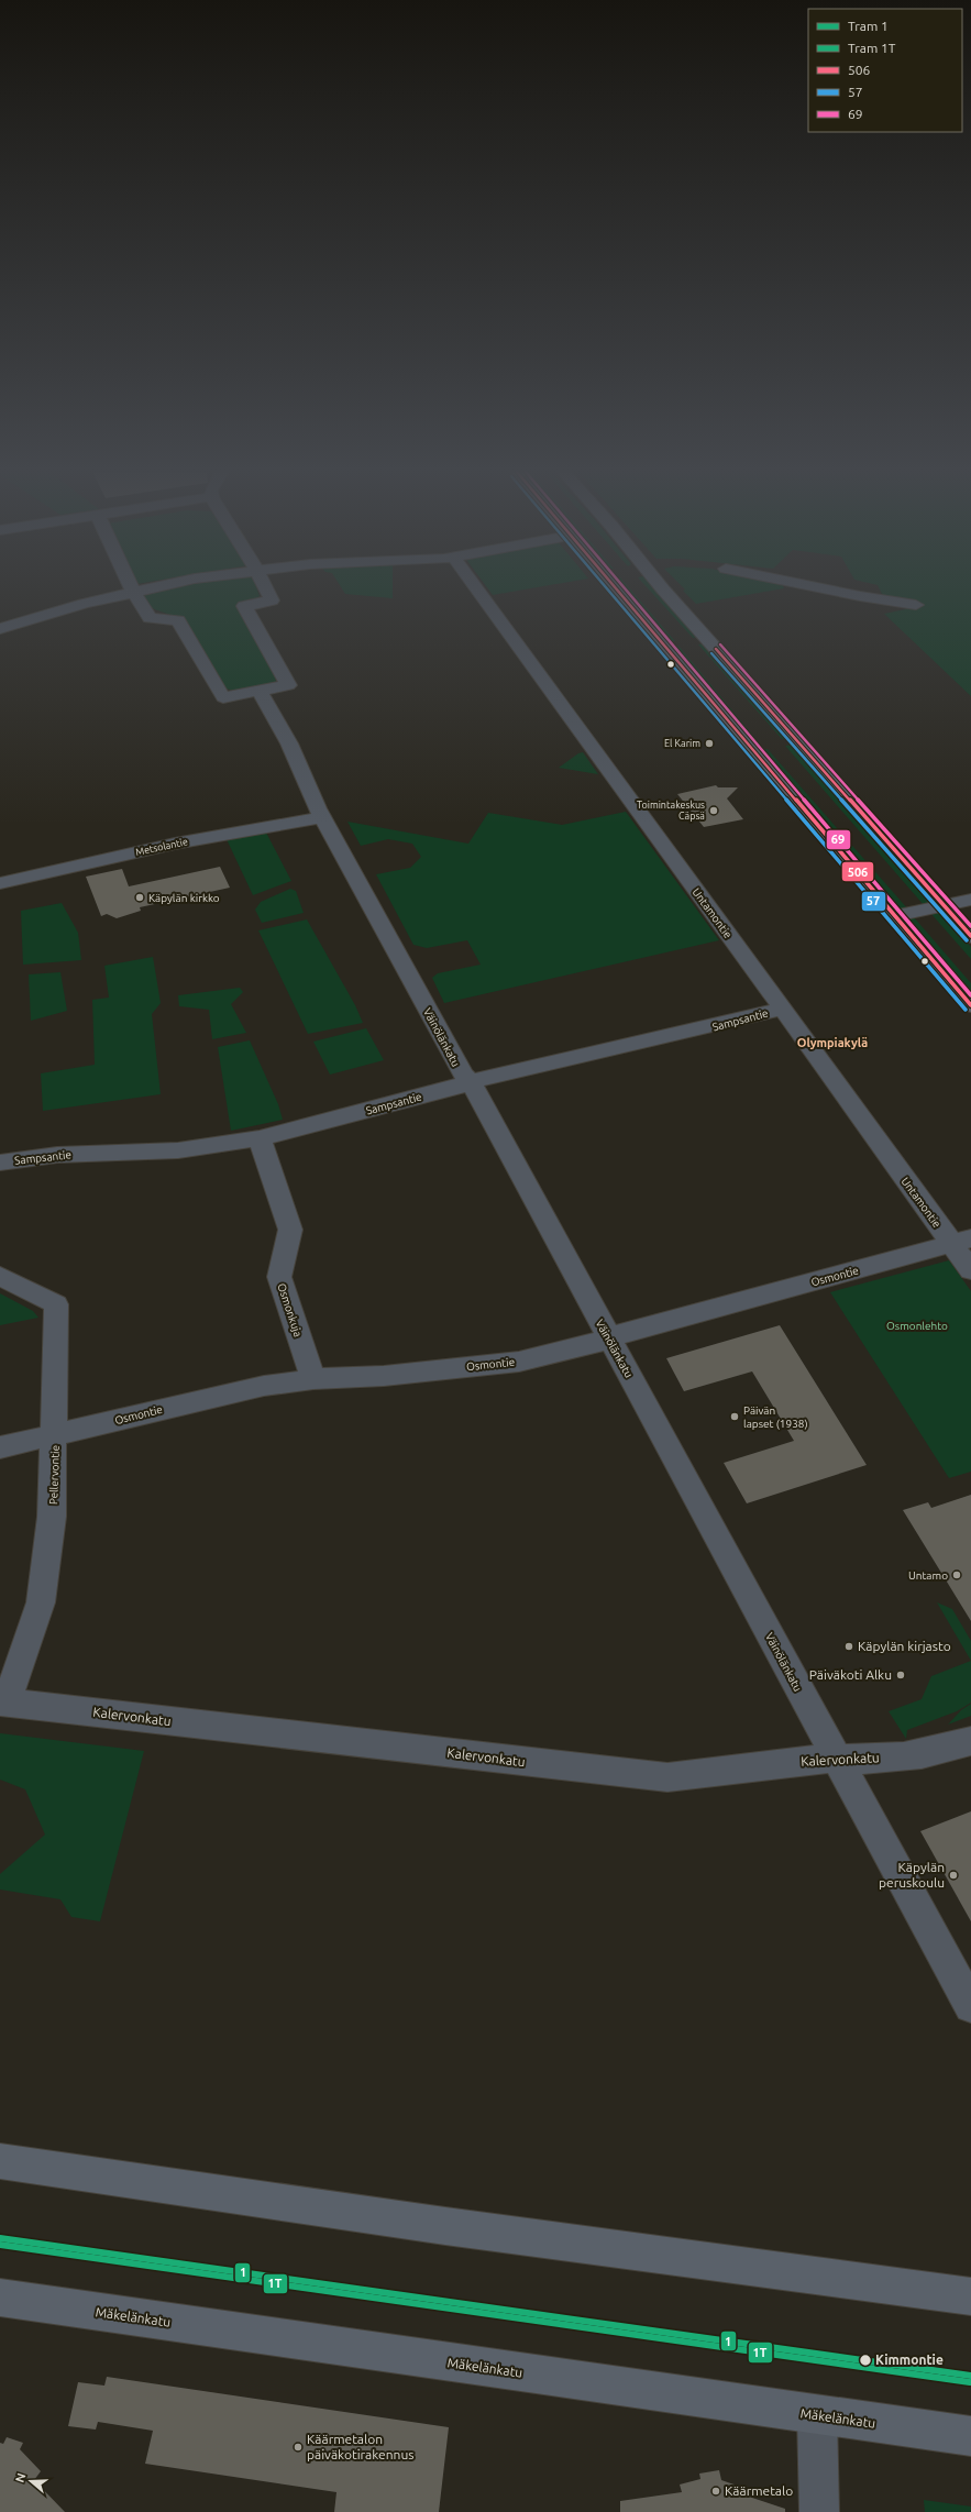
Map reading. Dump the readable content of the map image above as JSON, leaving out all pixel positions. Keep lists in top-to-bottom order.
{
  "streets": {
    "main road": ["Mäkelänkatu"],
    "street": [
      "Metsolantie",
      "Untamontie",
      "Sampsantie",
      "Väinölänkatu",
      "Osmontie",
      "Osmonkuja",
      "Pellervontie",
      "Kalervonkatu"
    ]
  },
  "crossings": [
    ["Metsolantie", "Väinölänkatu"],
    ["Untamontie", "Sampsantie"],
    ["Untamontie", "Osmontie"],
    ["Sampsantie", "Väinölänkatu"],
    ["Sampsantie", "Osmonkuja"],
    ["Väinölänkatu", "Osmontie"],
    ["Väinölänkatu", "Kalervonkatu"],
    ["Osmontie", "Osmonkuja"],
    ["Osmontie", "Pellervontie"],
    ["Pellervontie", "Kalervonkatu"]
  ],
  "districts": ["Olympiakylä"],
  "parks": ["Osmonlehto"],
  "places": [
    "El Karim",
    "Toimintakeskus Cäpsä",
    "Käpylän kirkko",
    "Päivän lapset (1938)",
    "Untamo",
    "Käpylän kirjasto",
    "Päiväkoti Alku",
    "Käpylän peruskoulu",
    "Kimmontie",
    "Käärmetalon päiväkotirakennus",
    "Käärmetalo"
  ],
  "lines": [
    "transit line 506",
    "transit line 57",
    "transit line 69",
    "tram line 1",
    "tram line 1T"
  ],
  "legend": [
    "Tram 1",
    "Tram 1T",
    "506",
    "57",
    "69"
  ],
  "north": "left"
}
